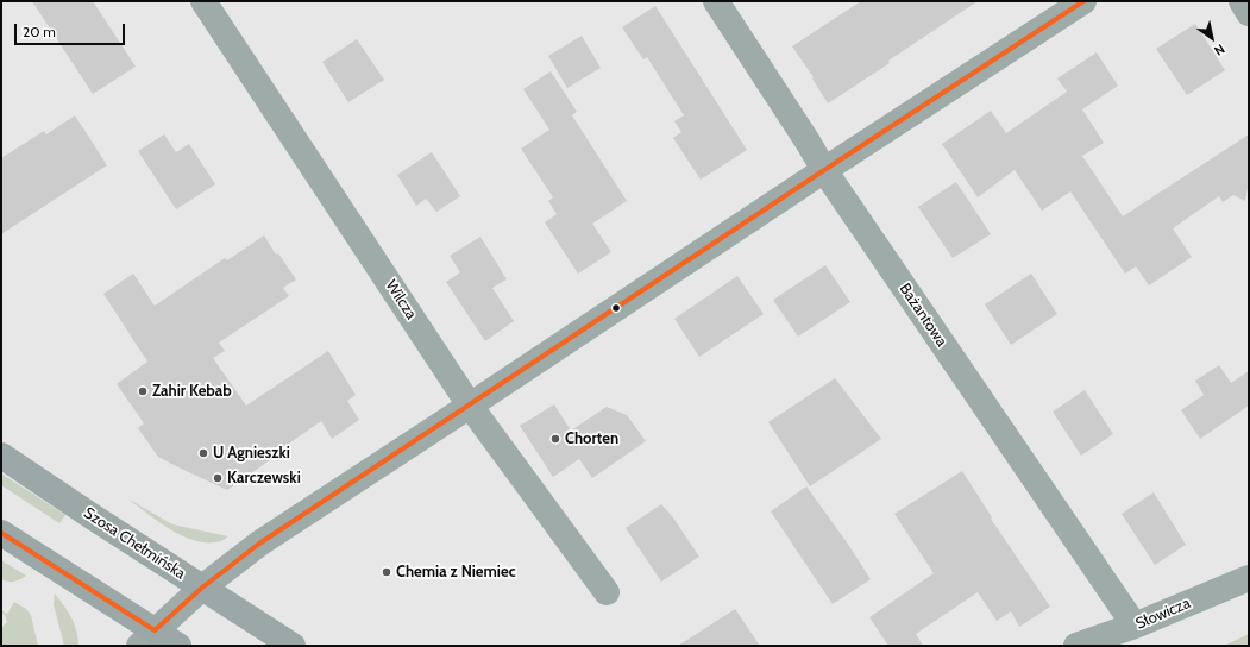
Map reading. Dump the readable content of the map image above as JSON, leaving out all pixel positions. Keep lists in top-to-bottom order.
{
  "streets": {
    "main road": ["Szosa Chełmińska"],
    "street": ["Wilcza", "Bażantowa", "Słowicza"]
  },
  "crossings": [
    ["Bażantowa", "Słowicza"]
  ],
  "places": [
    "Zahir Kebab",
    "Chorten",
    "U Agnieszki",
    "Karczewski",
    "Chemia z Niemiec"
  ],
  "scale_bar": "20 m",
  "north": "bottom right"
}
